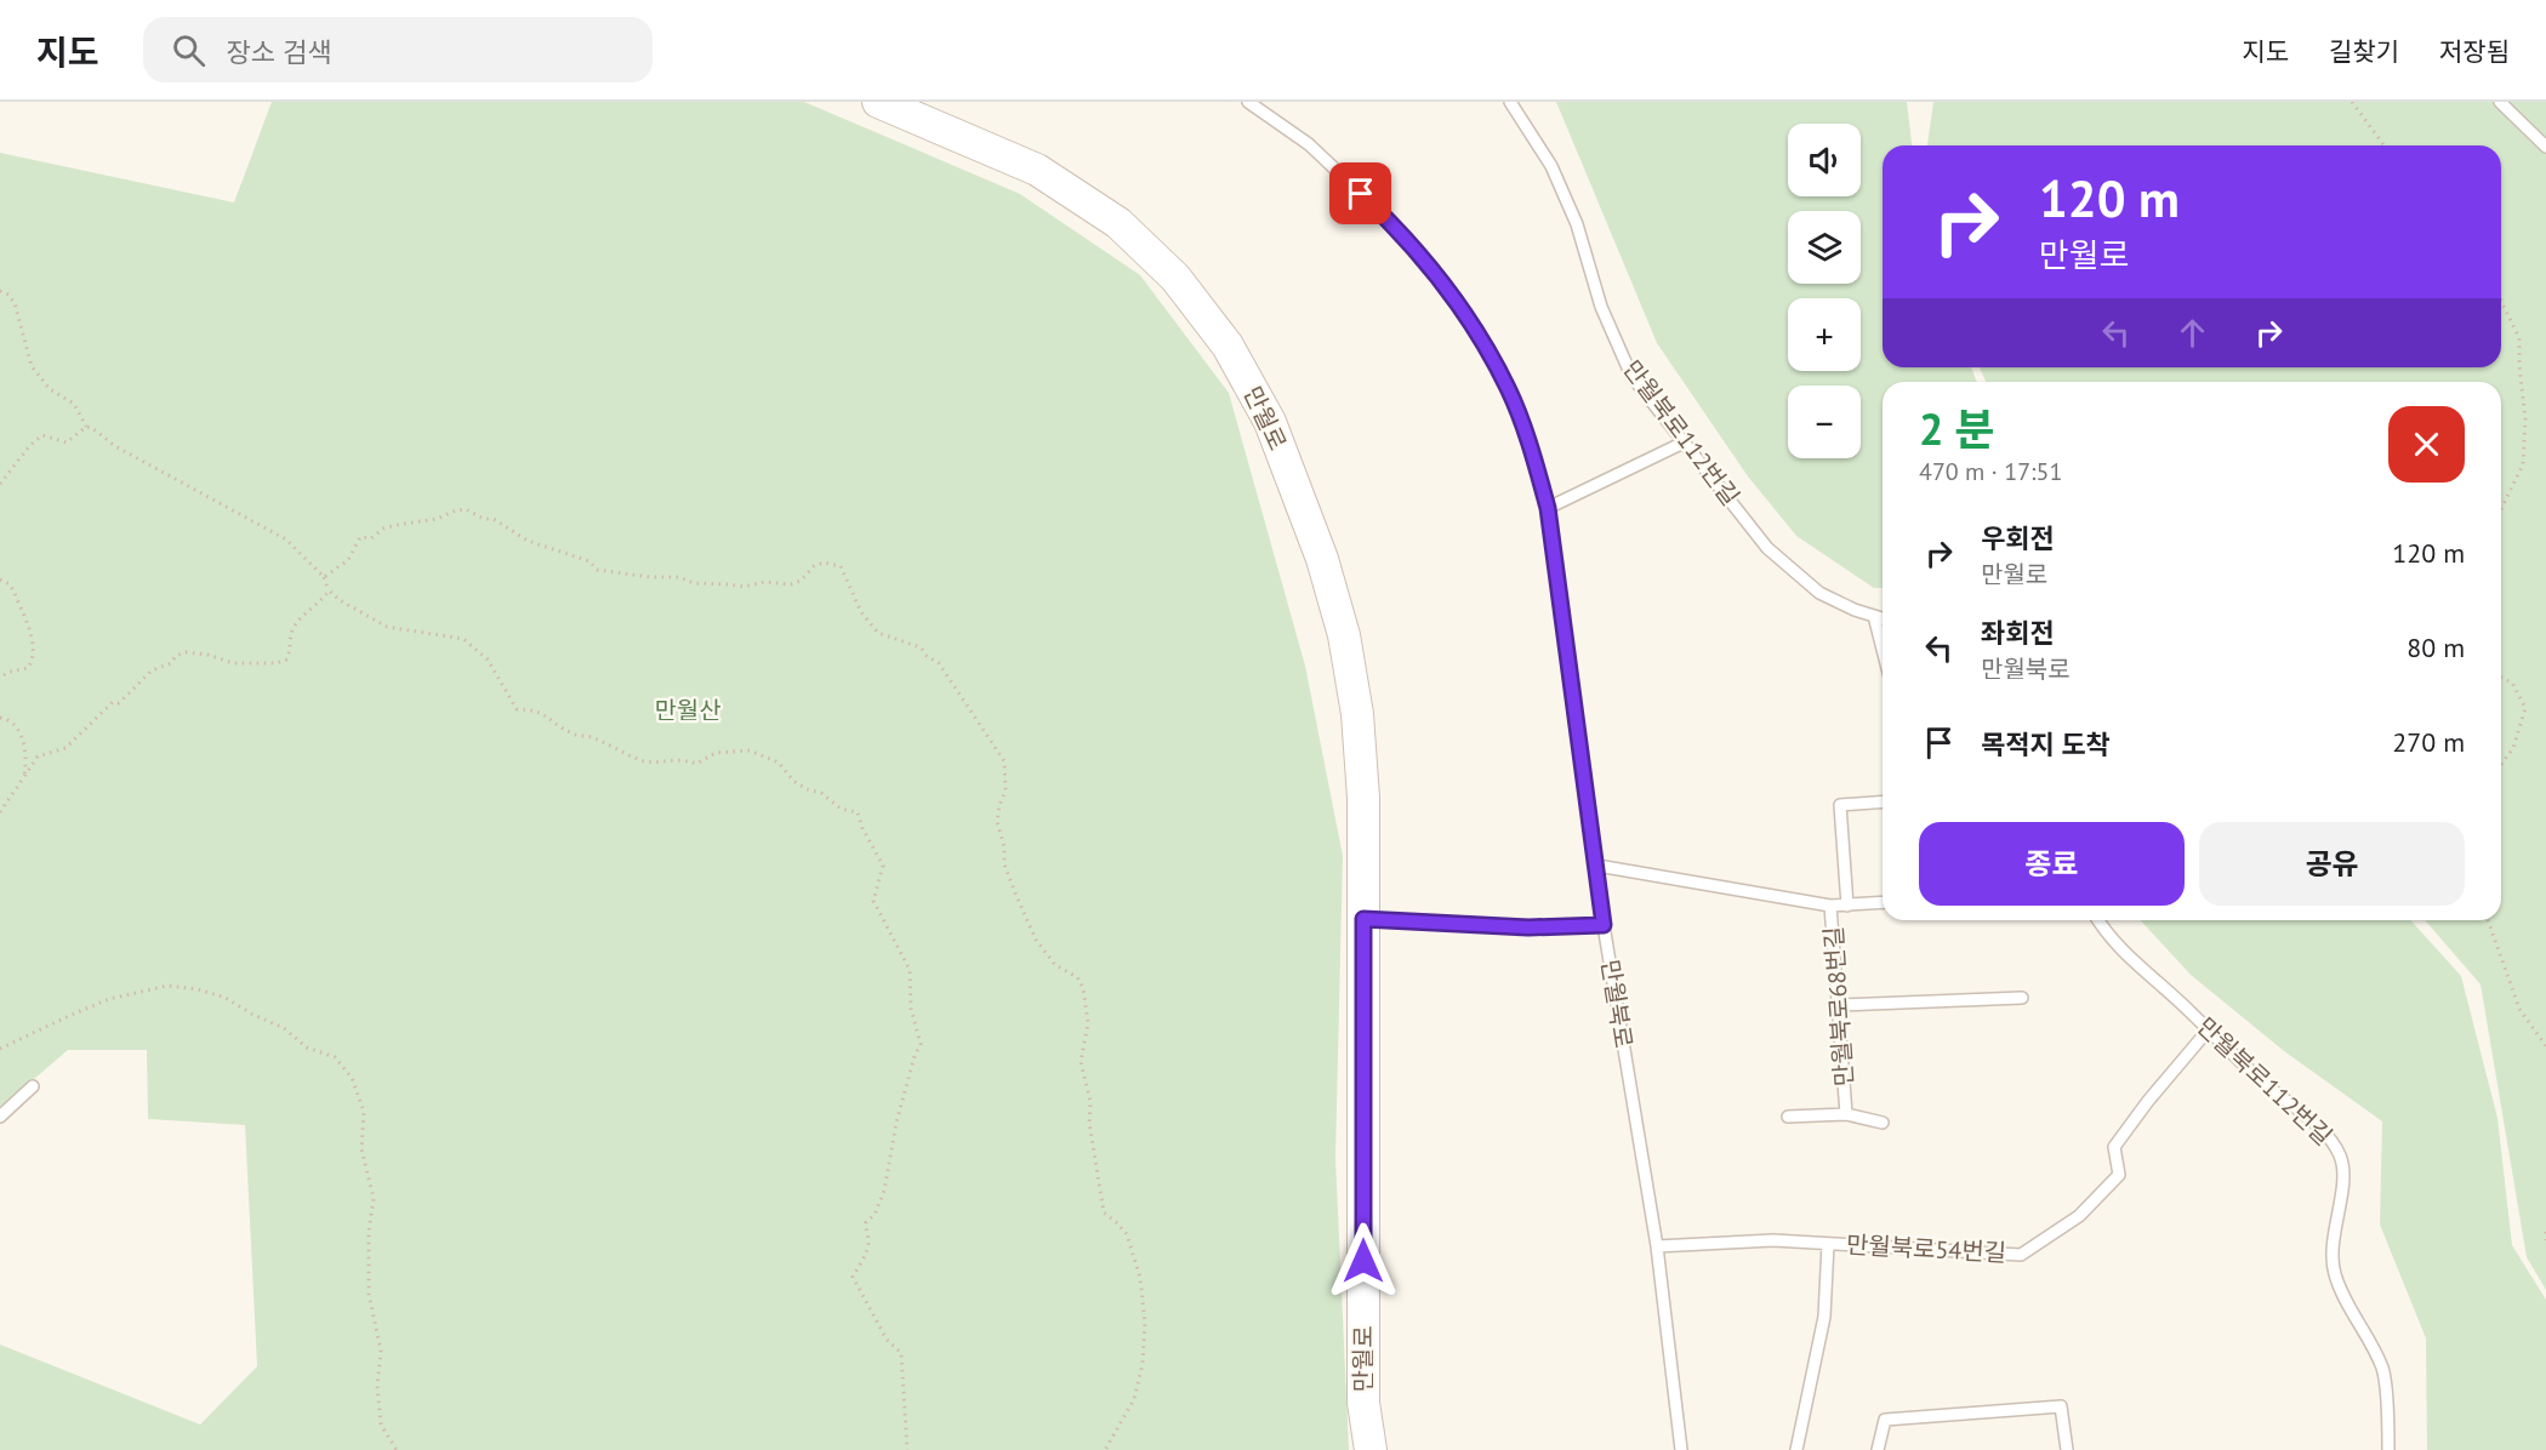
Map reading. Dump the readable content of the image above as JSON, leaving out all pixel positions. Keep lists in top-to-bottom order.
{
  "streets": {
    "street": ["만월로"],
    "lane": [
      "만월북로112번길",
      "만월북로",
      "만월북로68번길",
      "만월북로54번길"
    ]
  },
  "crossings": [
    ["만월북로112번길", "만월북로54번길"],
    ["만월북로", "만월북로68번길"],
    ["만월북로", "만월북로54번길"]
  ],
  "parks": ["만월산"],
  "page": {
    "header": "지도",
    "search": "장소 검색",
    "nav": ["지도", "길찾기", "저장됨"],
    "map_buttons": ["+", "−"],
    "turn": ["120 m", "만월로"],
    "heading": ["2 분", "470 m · 17:51"],
    "list": [
      {
        "name": "우회전",
        "note": "만월로",
        "value": "120 m"
      },
      {
        "name": "좌회전",
        "note": "만월북로",
        "value": "80 m"
      },
      {
        "name": "목적지 도착",
        "value": "270 m"
      }
    ],
    "buttons": ["종료", "공유"]
  }
}
